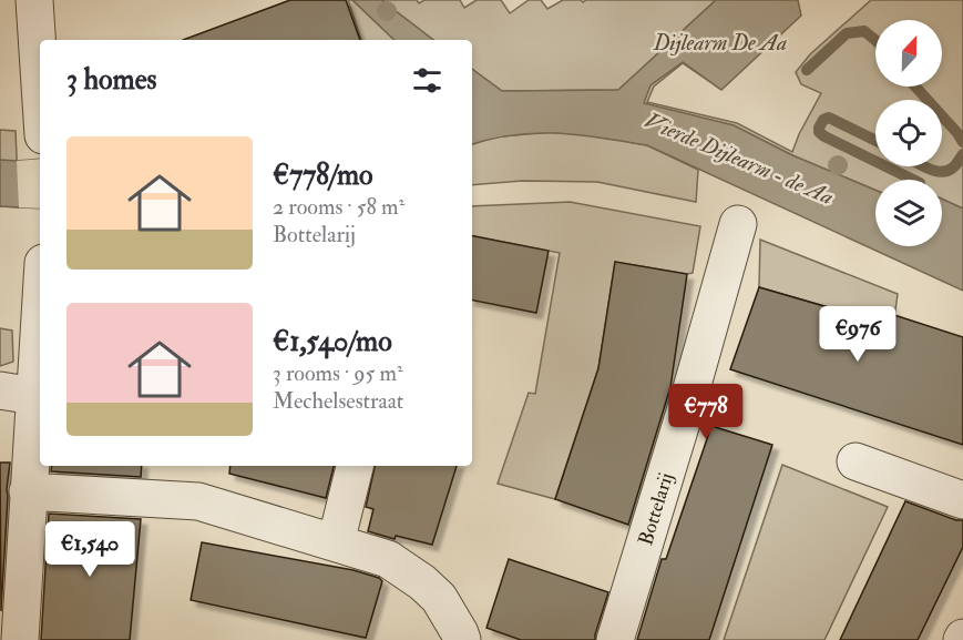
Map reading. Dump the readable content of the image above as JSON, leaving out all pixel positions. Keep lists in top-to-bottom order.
{
  "streets": {
    "street": ["Bottelarij"]
  },
  "water": ["Dijlearm De Aa", "Vierde Dijlearm - de Aa"],
  "north": "top",
  "page": {
    "heading": "3 homes",
    "list": [
      {
        "name": "€778/mo",
        "note": "2 rooms · 58 m² · Bottelarij"
      },
      {
        "name": "€1,540/mo",
        "note": "3 rooms · 95 m² · Mechelsestraat"
      }
    ],
    "price": ["€976", "€778", "€1,540"]
  }
}
